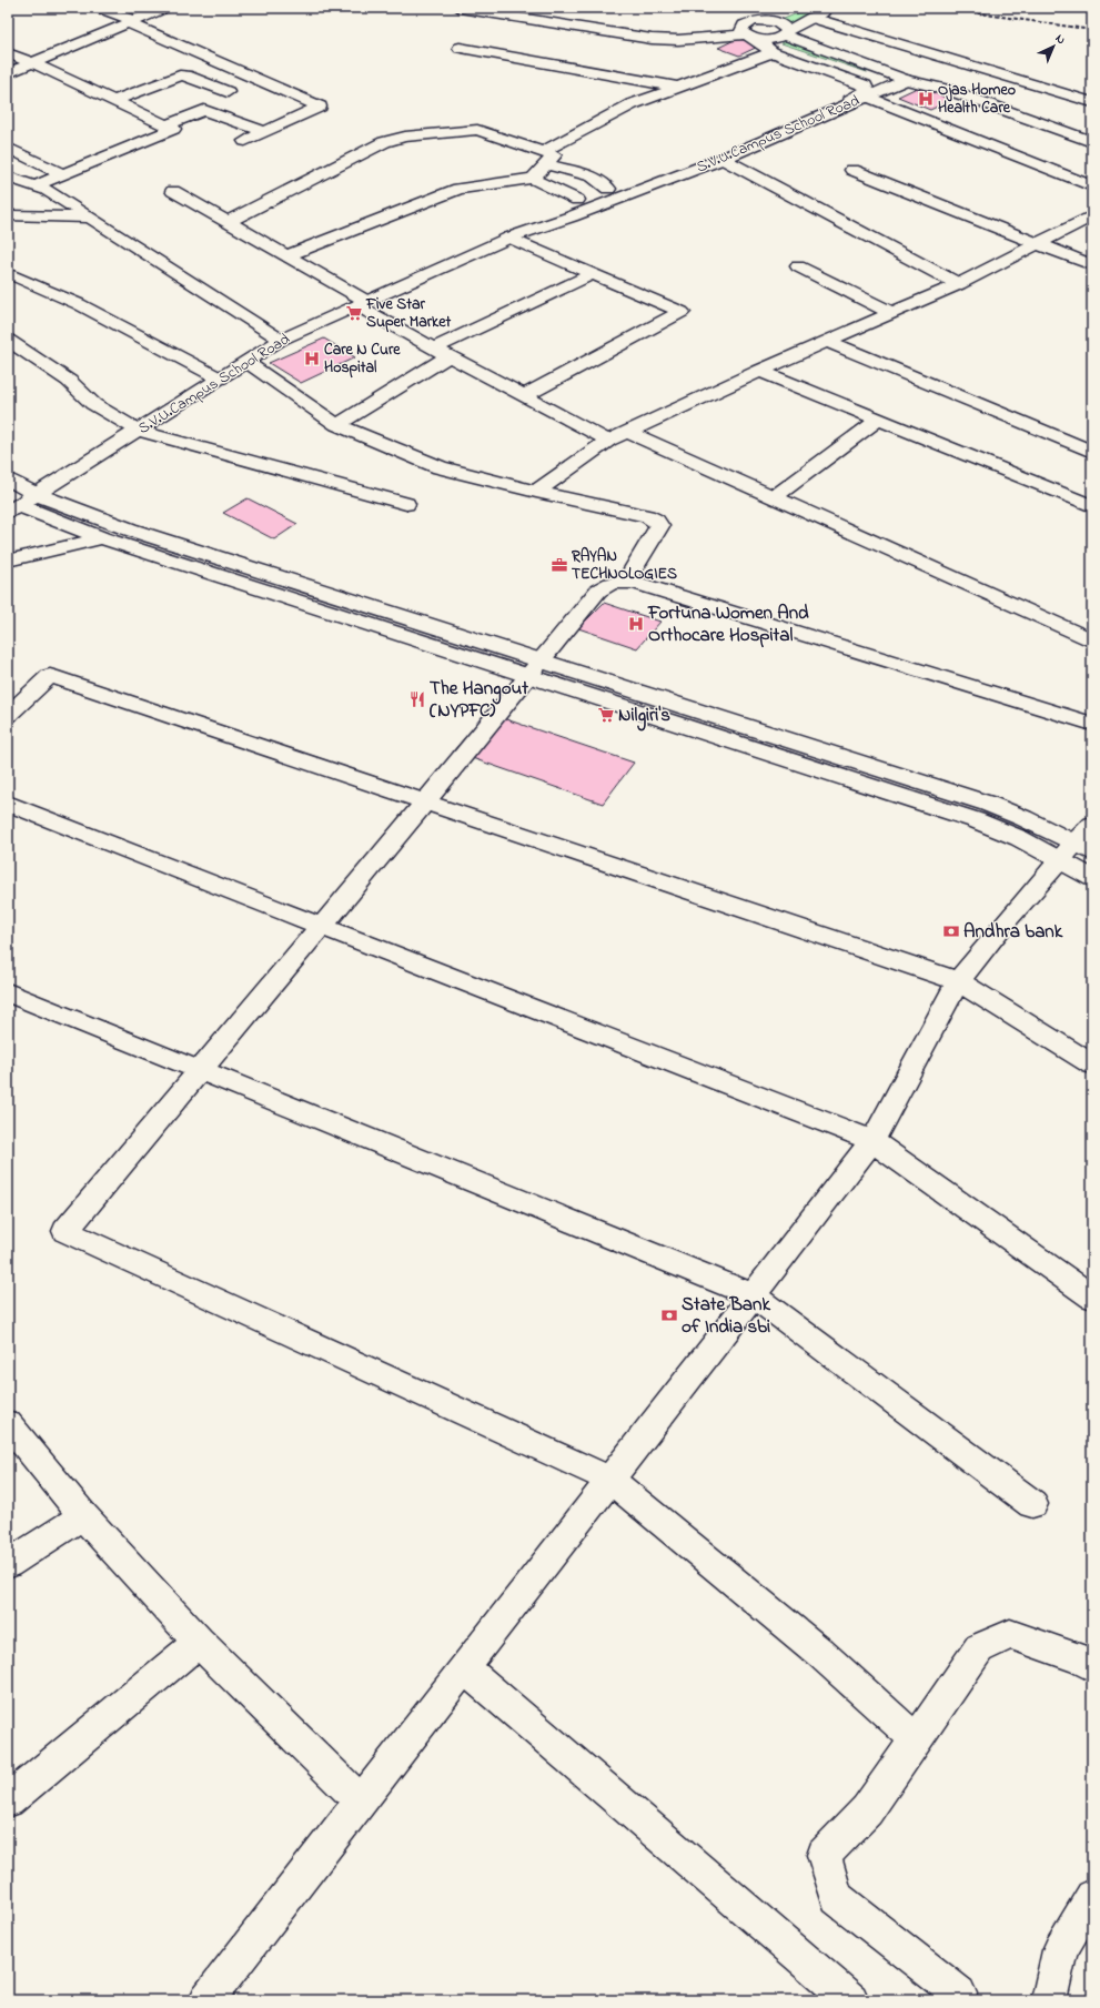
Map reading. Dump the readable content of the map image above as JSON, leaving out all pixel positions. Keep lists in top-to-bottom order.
{
  "streets": {
    "street": ["S.V.U.Campus School Road"]
  },
  "places": {
    "hospital": ["Ojas Homeo Health Care", "Care N Cure Hospital", "Fortuna Women And Orthocare Hospital"],
    "supermarket": ["Five Star Super Market", "Nilgiri's"],
    "office": ["RAYAN TECHNOLOGIES"],
    "restaurant": ["The Hangout (NYPFC)"],
    "bank": ["Andhra bank", "State Bank of India sbi"]
  },
  "north": "top right"
}
